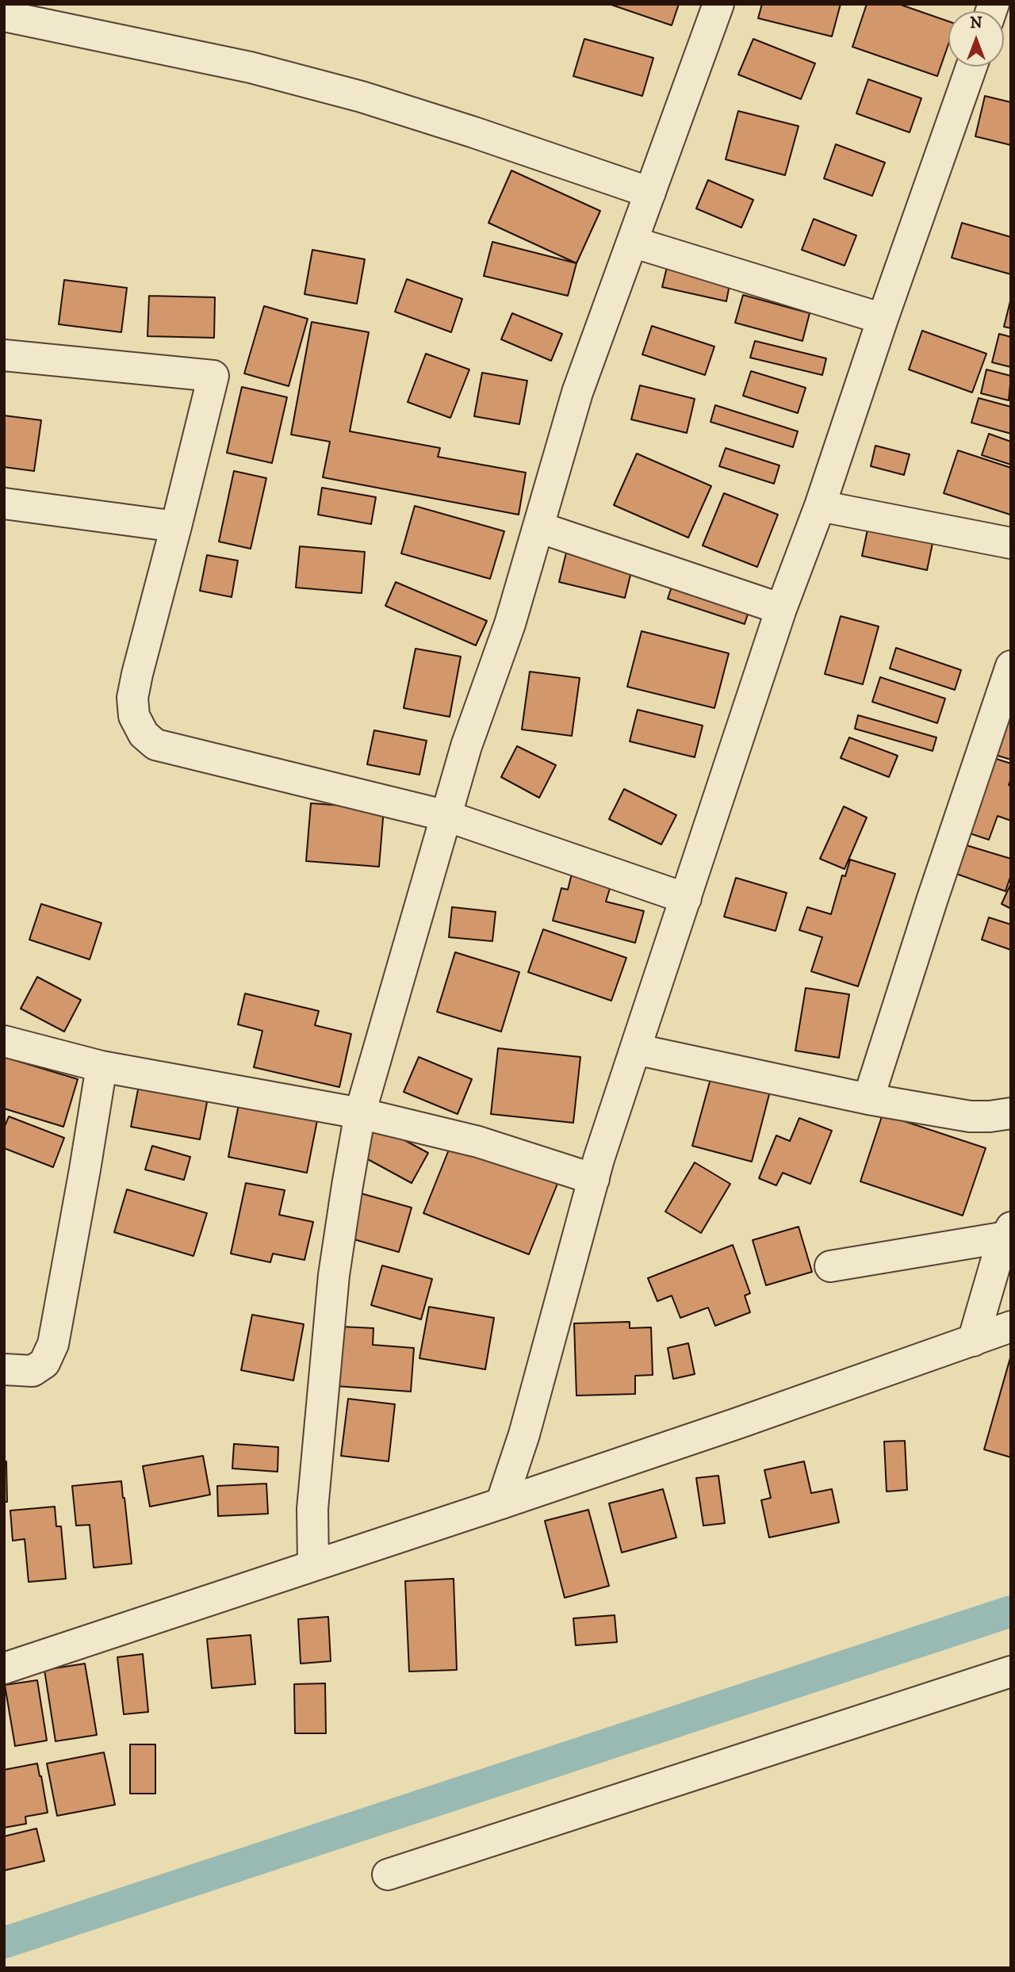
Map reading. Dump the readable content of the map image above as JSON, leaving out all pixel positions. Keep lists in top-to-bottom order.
{
  "north": "top"
}
